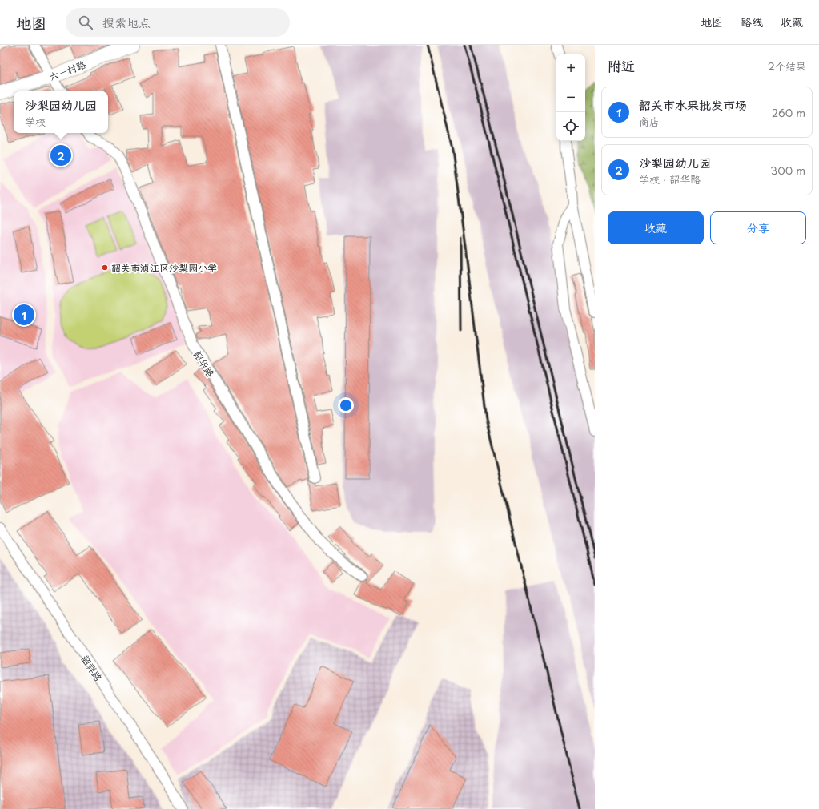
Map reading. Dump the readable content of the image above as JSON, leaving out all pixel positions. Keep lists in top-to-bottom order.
{
  "streets": {
    "street": ["六一村路", "韶华路", "韶祥路"]
  },
  "places": ["韶关市浈江区沙梨园小学"],
  "page": {
    "header": "地图",
    "search": "搜索地点",
    "nav": ["地图", "路线", "收藏"],
    "heading": ["附近", "2个结果"],
    "map_buttons": ["+", "−"],
    "list": [
      {
        "mark": "1",
        "name": "韶关市水果批发市场",
        "note": "商店",
        "value": "260 m"
      },
      {
        "mark": "2",
        "name": "沙梨园幼儿园",
        "note": "学校 · 韶华路",
        "value": "300 m"
      }
    ],
    "popup": ["沙梨园幼儿园", "学校"],
    "pins": ["2", "1"],
    "buttons": ["收藏", "分享"]
  }
}
